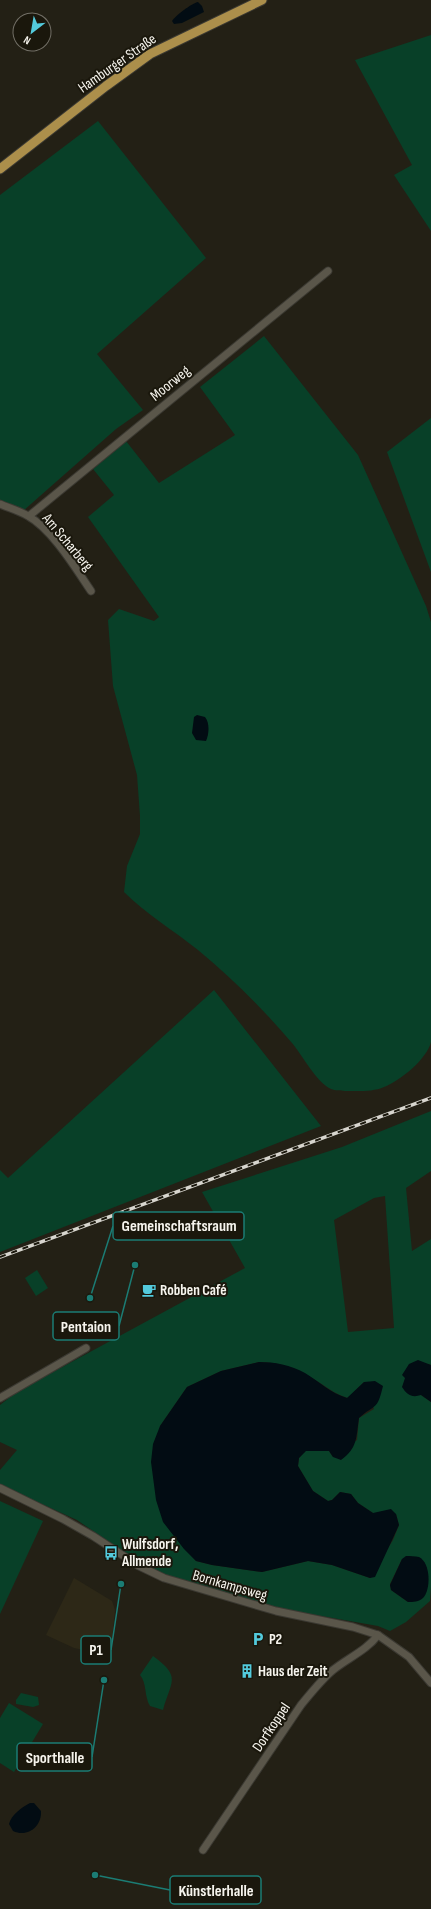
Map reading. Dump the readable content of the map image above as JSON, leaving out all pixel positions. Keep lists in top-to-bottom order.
{
  "streets": {
    "main road": ["Hamburger Straße"],
    "street": [
      "Moorweg",
      "Am Scharberg",
      "Bornkampsweg",
      "Dorfkoppel"
    ]
  },
  "crossings": [
    ["Moorweg", "Am Scharberg"],
    ["Bornkampsweg", "Dorfkoppel"]
  ],
  "places": {
    "other": [
      "Pentaion",
      "Gemeinschaftsraum",
      "P1",
      "Sporthalle",
      "Künstlerhalle"
    ],
    "cafe": ["Robben Café"],
    "bus stop": ["Wulfsdorf, Allmende"],
    "parking": ["P2"],
    "building": ["Haus der Zeit"]
  },
  "north": "bottom left"
}
